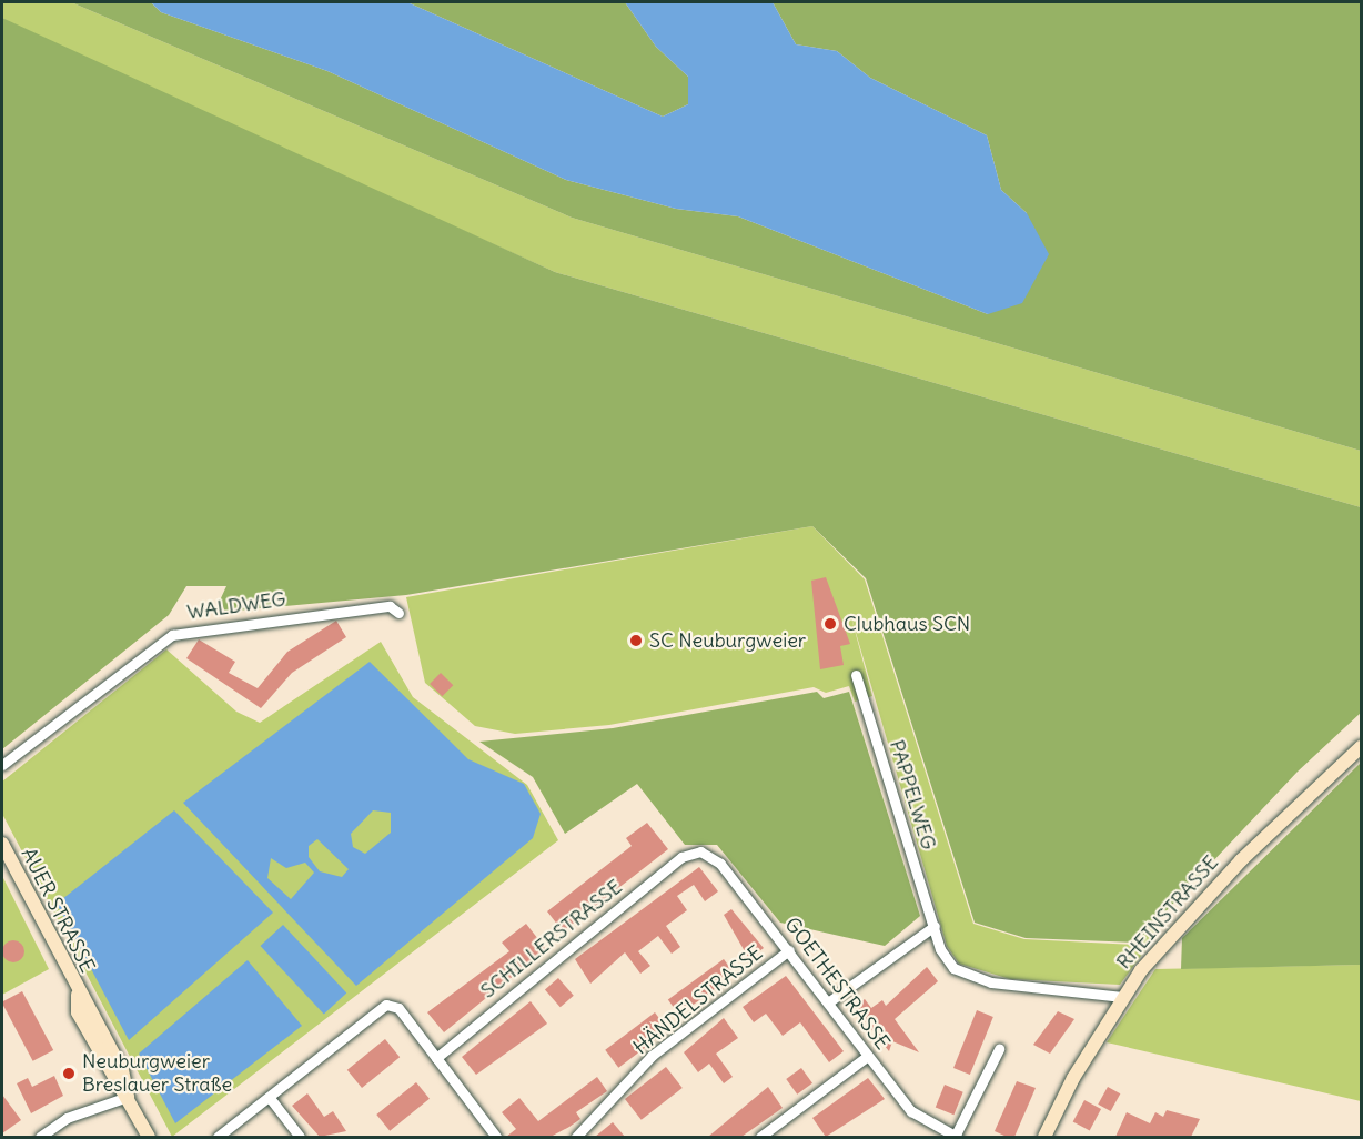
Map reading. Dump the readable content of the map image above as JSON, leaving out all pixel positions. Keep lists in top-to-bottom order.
{
  "streets": {
    "main road": ["AUER STRASSE", "RHEINSTRASSE"],
    "street": [
      "WALDWEG",
      "PAPPELWEG",
      "SCHILLERSTRASSE",
      "GOETHESTRASSE",
      "HÄNDELSTRASSE"
    ]
  },
  "crossings": [
    ["PAPPELWEG", "RHEINSTRASSE"],
    ["SCHILLERSTRASSE", "GOETHESTRASSE"],
    ["GOETHESTRASSE", "HÄNDELSTRASSE"]
  ],
  "places": ["Clubhaus SCN", "SC Neuburgweier", "Neuburgweier Breslauer Straße"]
}
